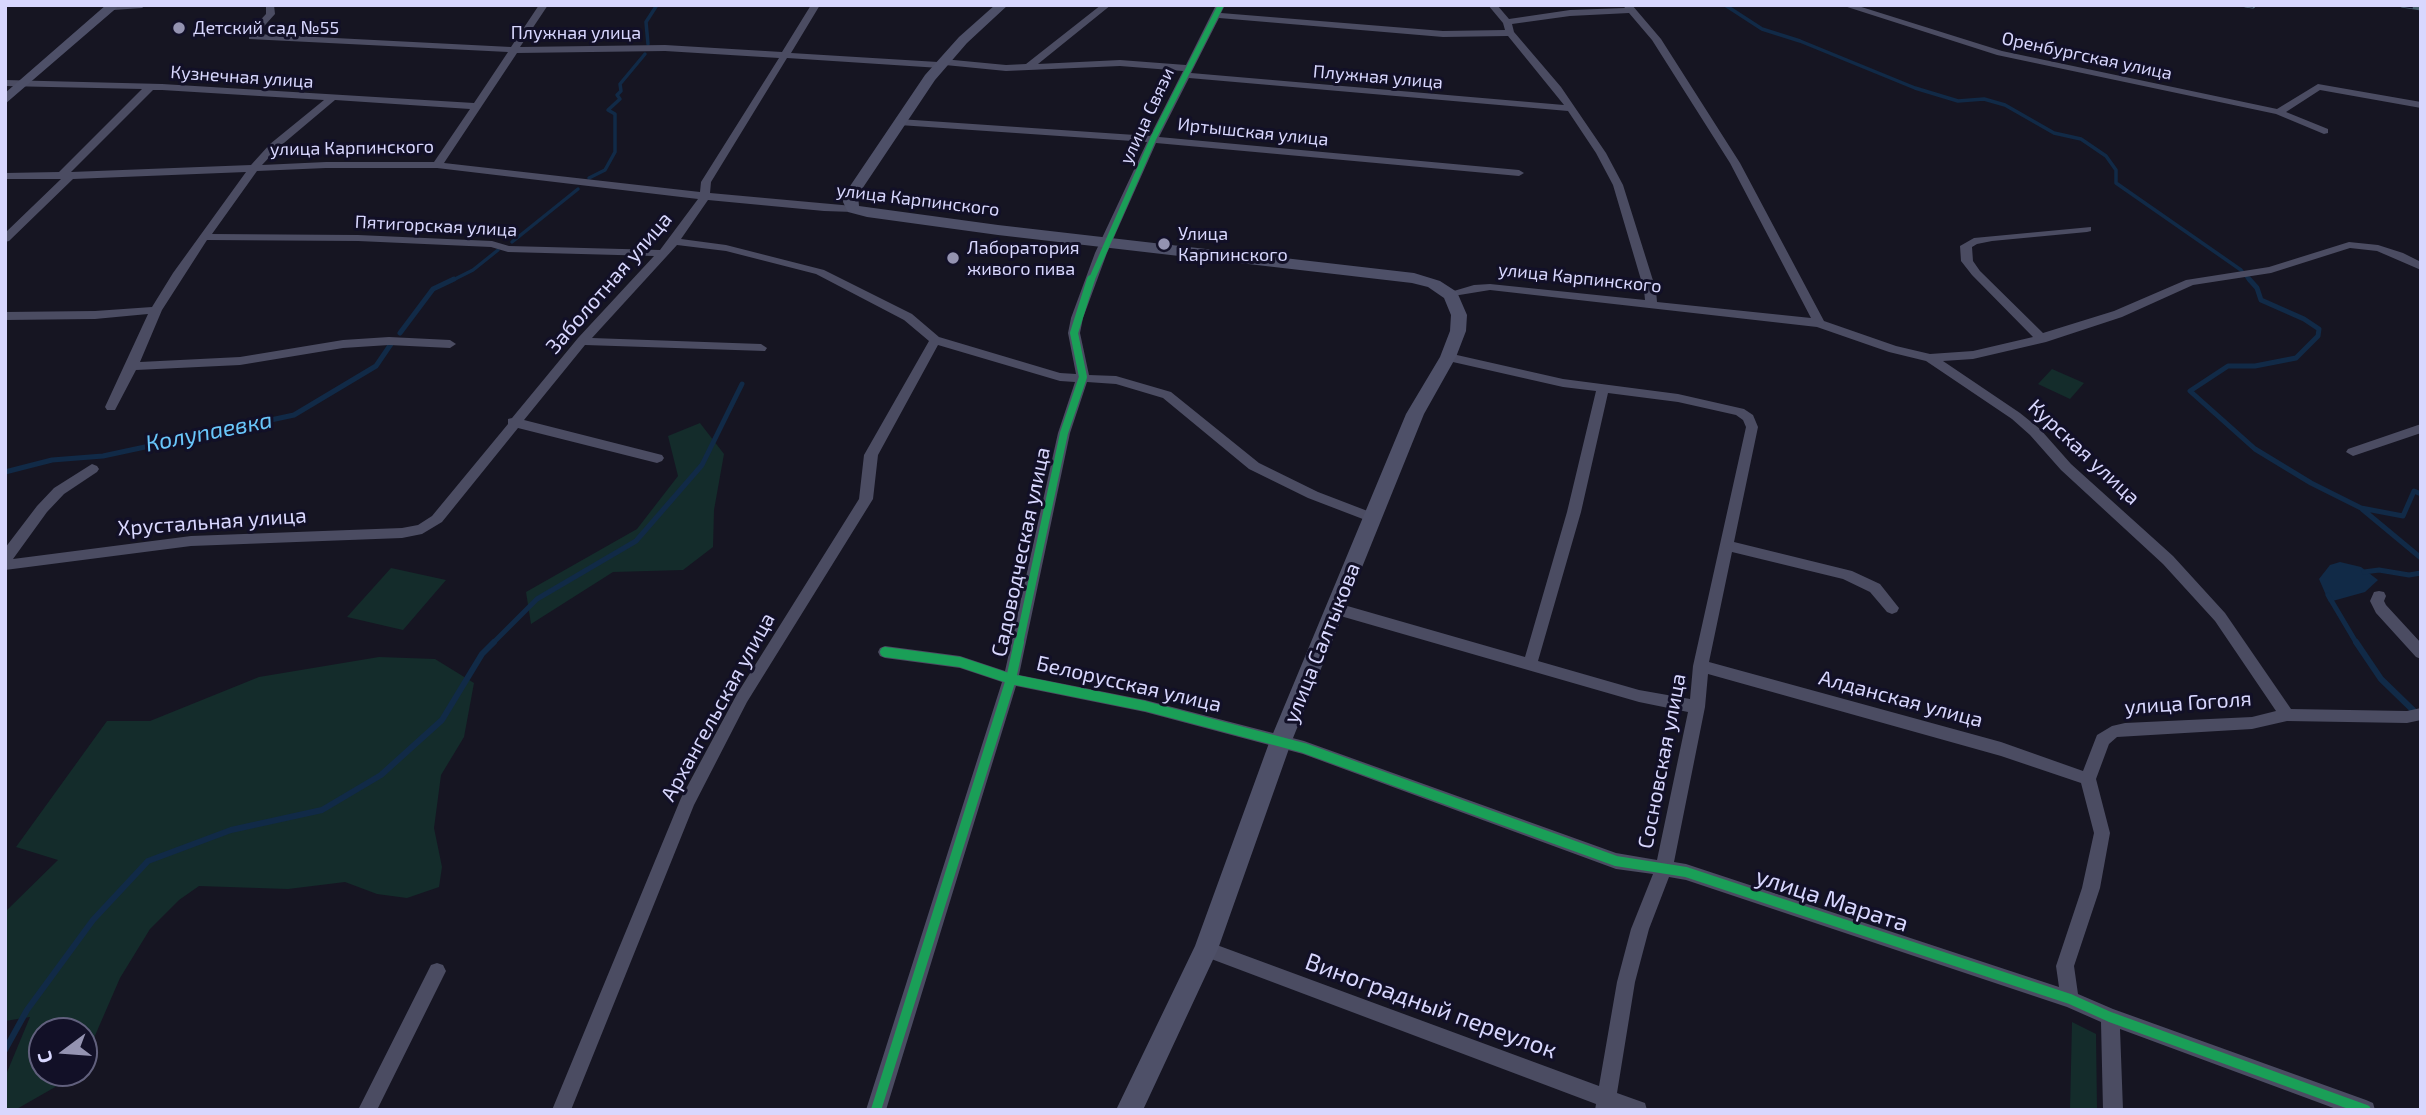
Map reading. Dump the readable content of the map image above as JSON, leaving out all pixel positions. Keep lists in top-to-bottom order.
{
  "streets": {
    "main road": ["улица Карпинского", "улица Салтыкова"],
    "street": [
      "Плужная улица",
      "Оренбургская улица",
      "Кузнечная улица",
      "улица Связи",
      "Иртышская улица",
      "Пятигорская улица",
      "Заболотная улица",
      "Курская улица",
      "Хрустальная улица",
      "Садоводческая улица",
      "Белорусская улица",
      "Алданская улица",
      "улица Гоголя",
      "Архангельская улица",
      "Сосновская улица",
      "улица Марата",
      "Виноградный переулок"
    ]
  },
  "crossings": [
    ["Плужная улица", "улица Связи"],
    ["Плужная улица", "Заболотная улица"],
    ["улица Связи", "Иртышская улица"],
    ["улица Связи", "улица Карпинского"],
    ["улица Карпинского", "Заболотная улица"],
    ["улица Карпинского", "Курская улица"],
    ["улица Карпинского", "улица Салтыкова"],
    ["Пятигорская улица", "Заболотная улица"],
    ["Заболотная улица", "Хрустальная улица"],
    ["Курская улица", "улица Гоголя"],
    ["Садоводческая улица", "Белорусская улица"],
    ["улица Салтыкова", "Белорусская улица"],
    ["улица Салтыкова", "улица Марата"],
    ["улица Салтыкова", "Виноградный переулок"],
    ["Белорусская улица", "улица Марата"],
    ["Алданская улица", "улица Гоголя"],
    ["Алданская улица", "Сосновская улица"],
    ["Сосновская улица", "улица Марата"],
    ["Сосновская улица", "Виноградный переулок"]
  ],
  "water": ["Колупаевка"],
  "places": ["Детский сад №55", "Улица Карпинского", "Лаборатория живого пива"],
  "north": "left"
}
